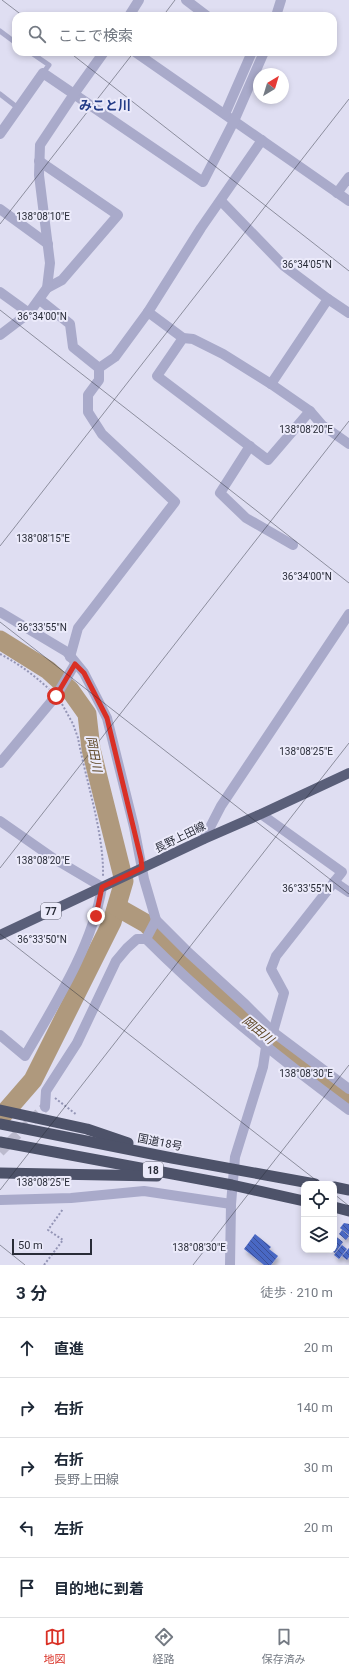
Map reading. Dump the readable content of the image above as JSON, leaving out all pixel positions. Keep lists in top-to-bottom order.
{
  "streets": {
    "highway": ["国道18号", "18"],
    "main road": ["長野上田線", "77"]
  },
  "districts": ["みこと川"],
  "water": ["岡田川"],
  "scale_bar": "50 m",
  "north": "top right",
  "page": {
    "search": "ここで検索",
    "scale": "50 m",
    "heading": ["3 分", "徒歩 · 210 m"],
    "list": [
      ["直進", "20 m"],
      ["右折", "140 m"],
      ["右折", "長野上田線", "30 m"],
      ["左折", "20 m"],
      "目的地に到着"
    ],
    "nav": ["地図", "経路", "保存済み"]
  },
  "coordinates": [
    "138°08'10\"E",
    "36°34'05\"N",
    "36°34'00\"N",
    "138°08'20\"E",
    "138°08'15\"E",
    "36°33'55\"N",
    "138°08'25\"E",
    "36°33'50\"N",
    "138°08'30\"E"
  ]
}
